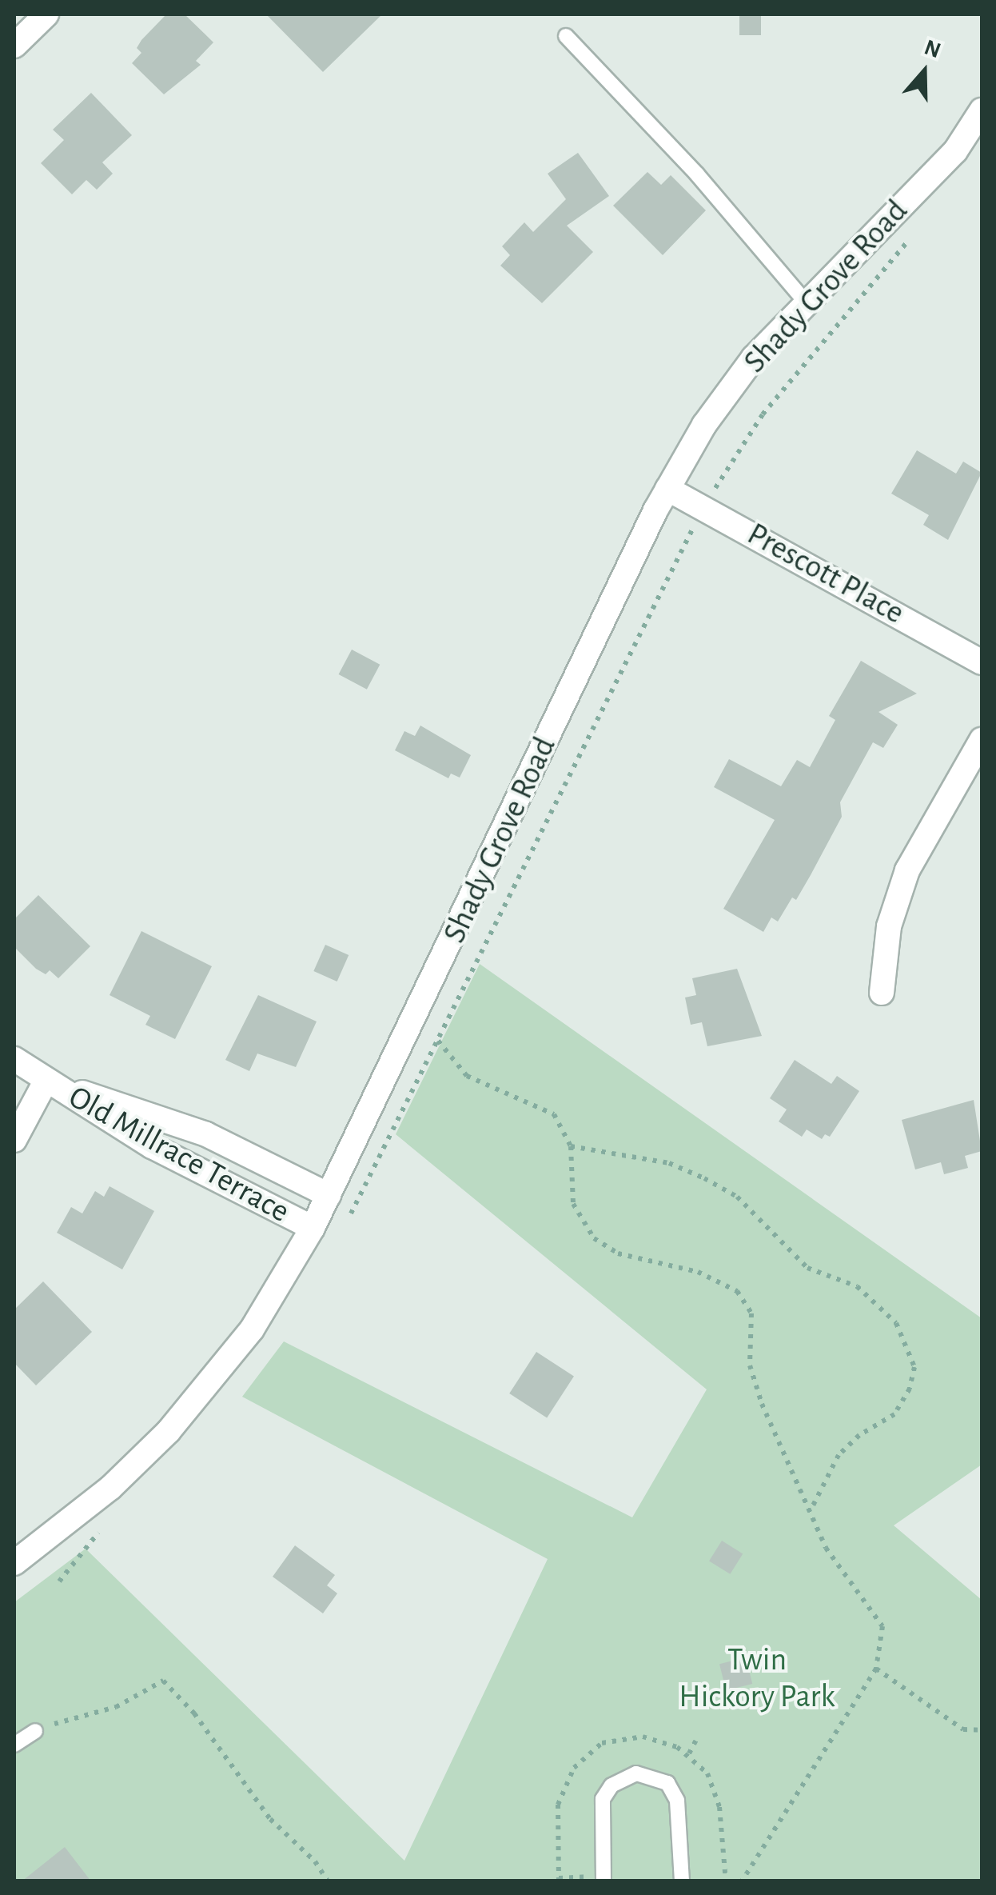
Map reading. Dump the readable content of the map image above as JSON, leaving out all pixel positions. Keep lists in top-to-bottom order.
{
  "streets": {
    "main road": ["Shady Grove Road", "Prescott Place", "Old Millrace Terrace"]
  },
  "crossings": [
    ["Shady Grove Road", "Prescott Place"],
    ["Shady Grove Road", "Old Millrace Terrace"]
  ],
  "parks": ["Twin Hickory Park"],
  "north": "top"
}
